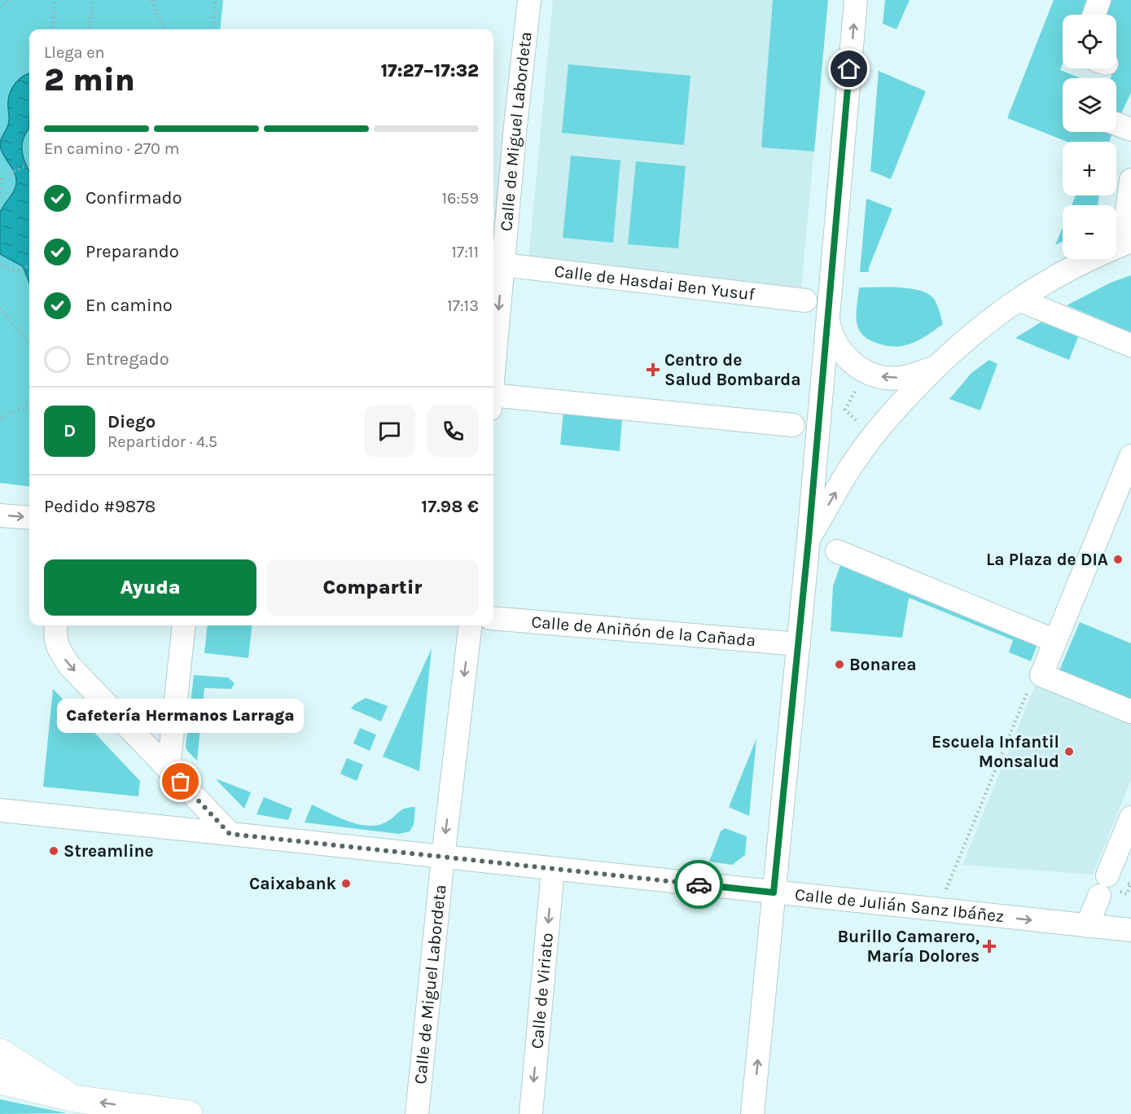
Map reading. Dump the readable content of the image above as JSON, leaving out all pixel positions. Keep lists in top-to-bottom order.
{
  "streets": {
    "street": [
      "Calle de Miguel Labordeta",
      "Calle de Hasdai Ben Yusuf",
      "Calle de Aniñón de la Cañada",
      "Calle de Julián Sanz Ibáñez",
      "Calle de Viriato"
    ]
  },
  "crossings": [
    ["Calle de Miguel Labordeta", "Calle de Hasdai Ben Yusuf"],
    ["Calle de Miguel Labordeta", "Calle de Julián Sanz Ibáñez"],
    ["Calle de Julián Sanz Ibáñez", "Calle de Viriato"]
  ],
  "one_way": ["Calle de Miguel Labordeta", "Calle de Viriato"],
  "places": {
    "health": ["Centro de Salud Bombarda", "Burillo Camarero, María Dolores"],
    "other": [
      "La Plaza de DIA",
      "Bonarea",
      "Escuela Infantil Monsalud",
      "Cafetería Hermanos Larraga",
      "Streamline",
      "Caixabank"
    ]
  },
  "page": {
    "map_buttons": ["+", "−"],
    "heading": ["2 min", "Llega en", "17:27–17:32"],
    "panel": [
      "Diego",
      "Repartidor · 4.5",
      "Pedido #9878",
      "17.98 €"
    ],
    "bar": "En camino · 270 m",
    "list": [
      ["Confirmado", "16:59"],
      ["Preparando", "17:11"],
      ["En camino", "17:13"],
      "Entregado"
    ],
    "round": "D",
    "buttons": ["Ayuda", "Compartir"],
    "bubble": "Cafetería Hermanos Larraga"
  }
}
